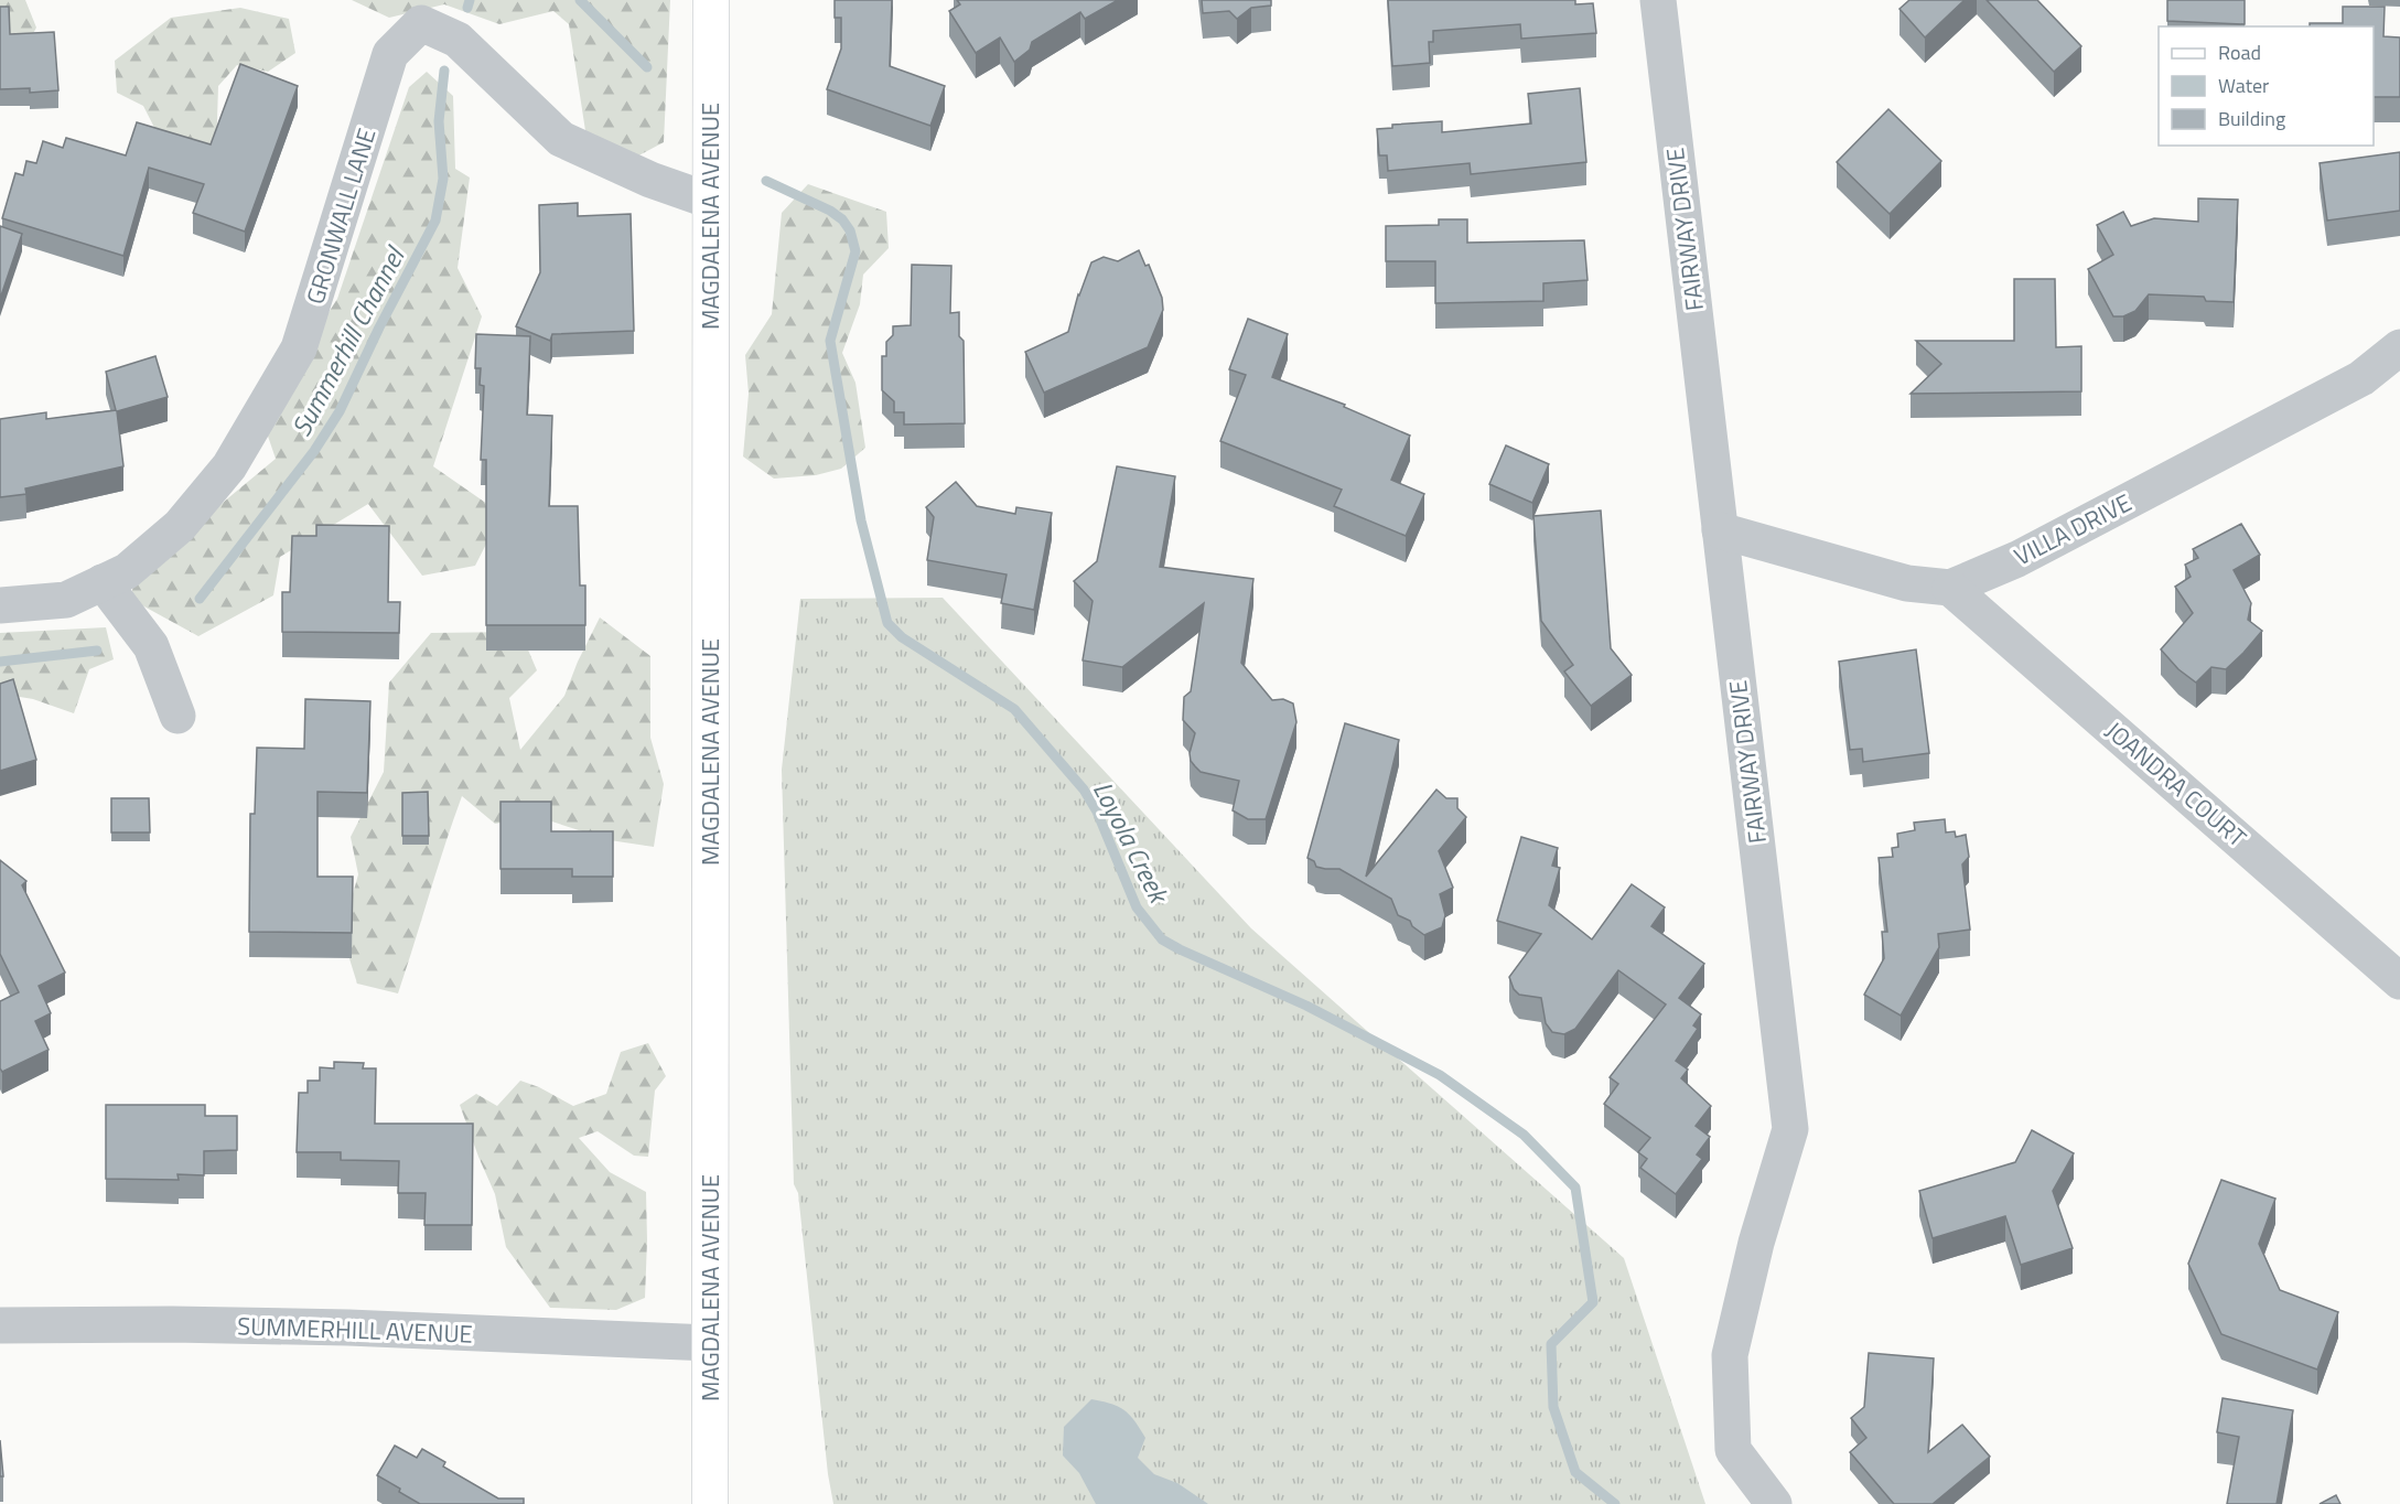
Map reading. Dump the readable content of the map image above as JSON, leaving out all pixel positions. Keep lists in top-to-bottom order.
{
  "streets": {
    "main road": ["MAGDALENA AVENUE"],
    "street": [
      "GRONWALL LANE",
      "FAIRWAY DRIVE",
      "VILLA DRIVE",
      "JOANDRA COURT",
      "SUMMERHILL AVENUE"
    ]
  },
  "crossings": [
    ["GRONWALL LANE", "MAGDALENA AVENUE"],
    ["MAGDALENA AVENUE", "SUMMERHILL AVENUE"],
    ["FAIRWAY DRIVE", "VILLA DRIVE"],
    ["VILLA DRIVE", "JOANDRA COURT"]
  ],
  "water": ["Summerhill Channel", "Loyola Creek"],
  "legend": ["Road", "Water", "Building"]
}
